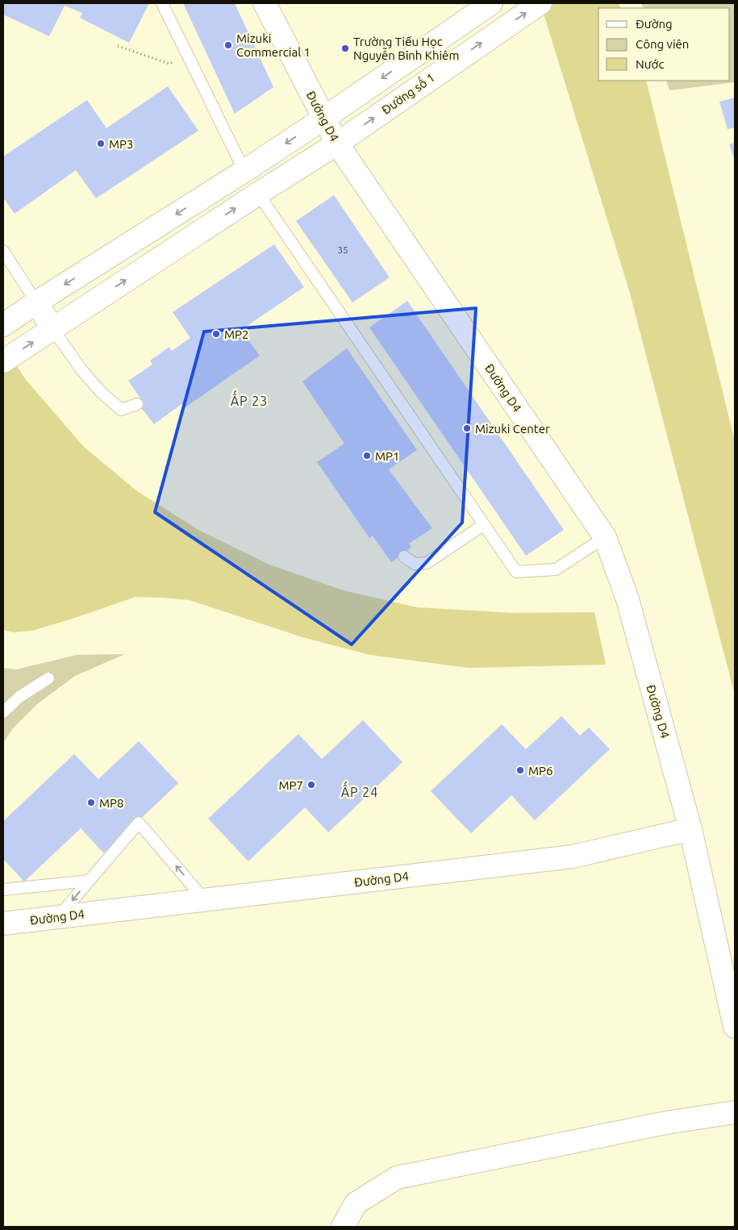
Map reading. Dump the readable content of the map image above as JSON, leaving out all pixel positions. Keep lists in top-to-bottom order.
{
  "streets": {
    "street": ["Đường số 1", "Đường D4"]
  },
  "crossings": [
    ["Đường số 1", "Đường D4"]
  ],
  "districts": ["ẤP 23", "ẤP 24"],
  "places": [
    "Mizuki Commercial 1",
    "Trường Tiểu Học Nguyễn Bỉnh Khiêm",
    "MP3",
    "MP2",
    "Mizuki Center",
    "MP1",
    "MP6",
    "MP7",
    "MP8"
  ],
  "house_numbers": ["35"],
  "legend": ["Đường", "Công viên", "Nước"]
}
